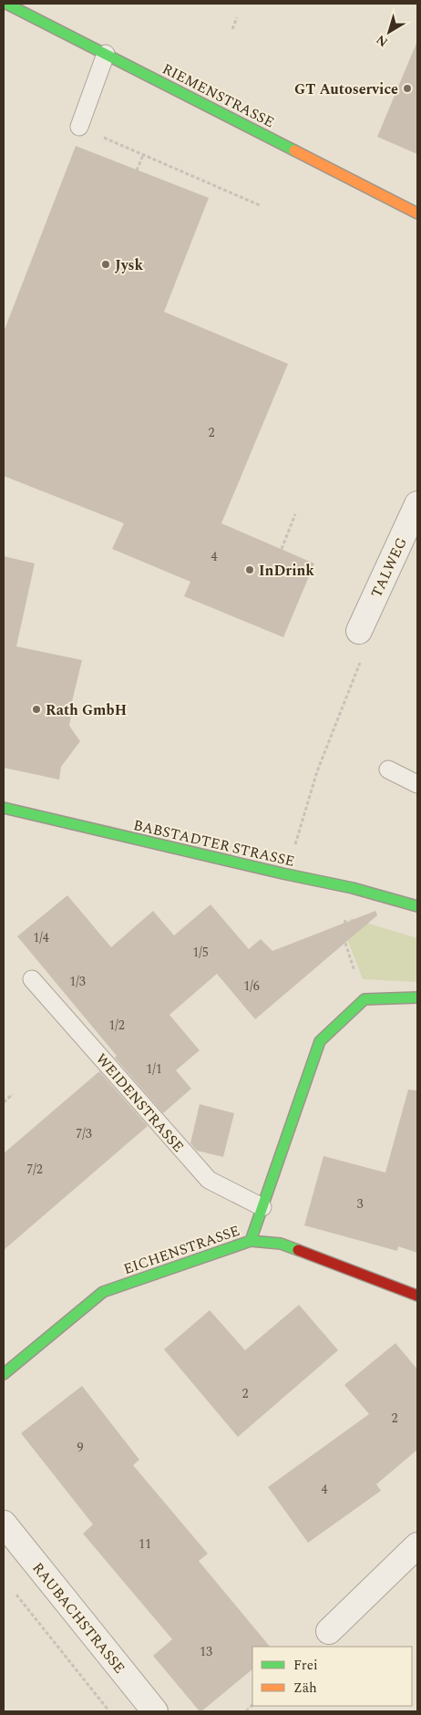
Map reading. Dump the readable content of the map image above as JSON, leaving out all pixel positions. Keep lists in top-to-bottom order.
{
  "streets": {
    "street": [
      "RIEMENSTRASSE",
      "TALWEG",
      "BABSTADTER STRASSE",
      "EICHENSTRASSE",
      "RAUBACHSTRASSE"
    ],
    "lane": ["WEIDENSTRASSE"]
  },
  "places": [
    "GT Autoservice",
    "Jysk",
    "InDrink",
    "Rath GmbH"
  ],
  "house_numbers": [
    "2",
    "4",
    "1/4",
    "1/5",
    "1/3",
    "1/6",
    "1/2",
    "1/1",
    "7/3",
    "7/2",
    "3",
    "2",
    "2",
    "9",
    "4",
    "11",
    "13"
  ],
  "legend": ["Frei", "Zäh"],
  "north": "bottom left"
}
